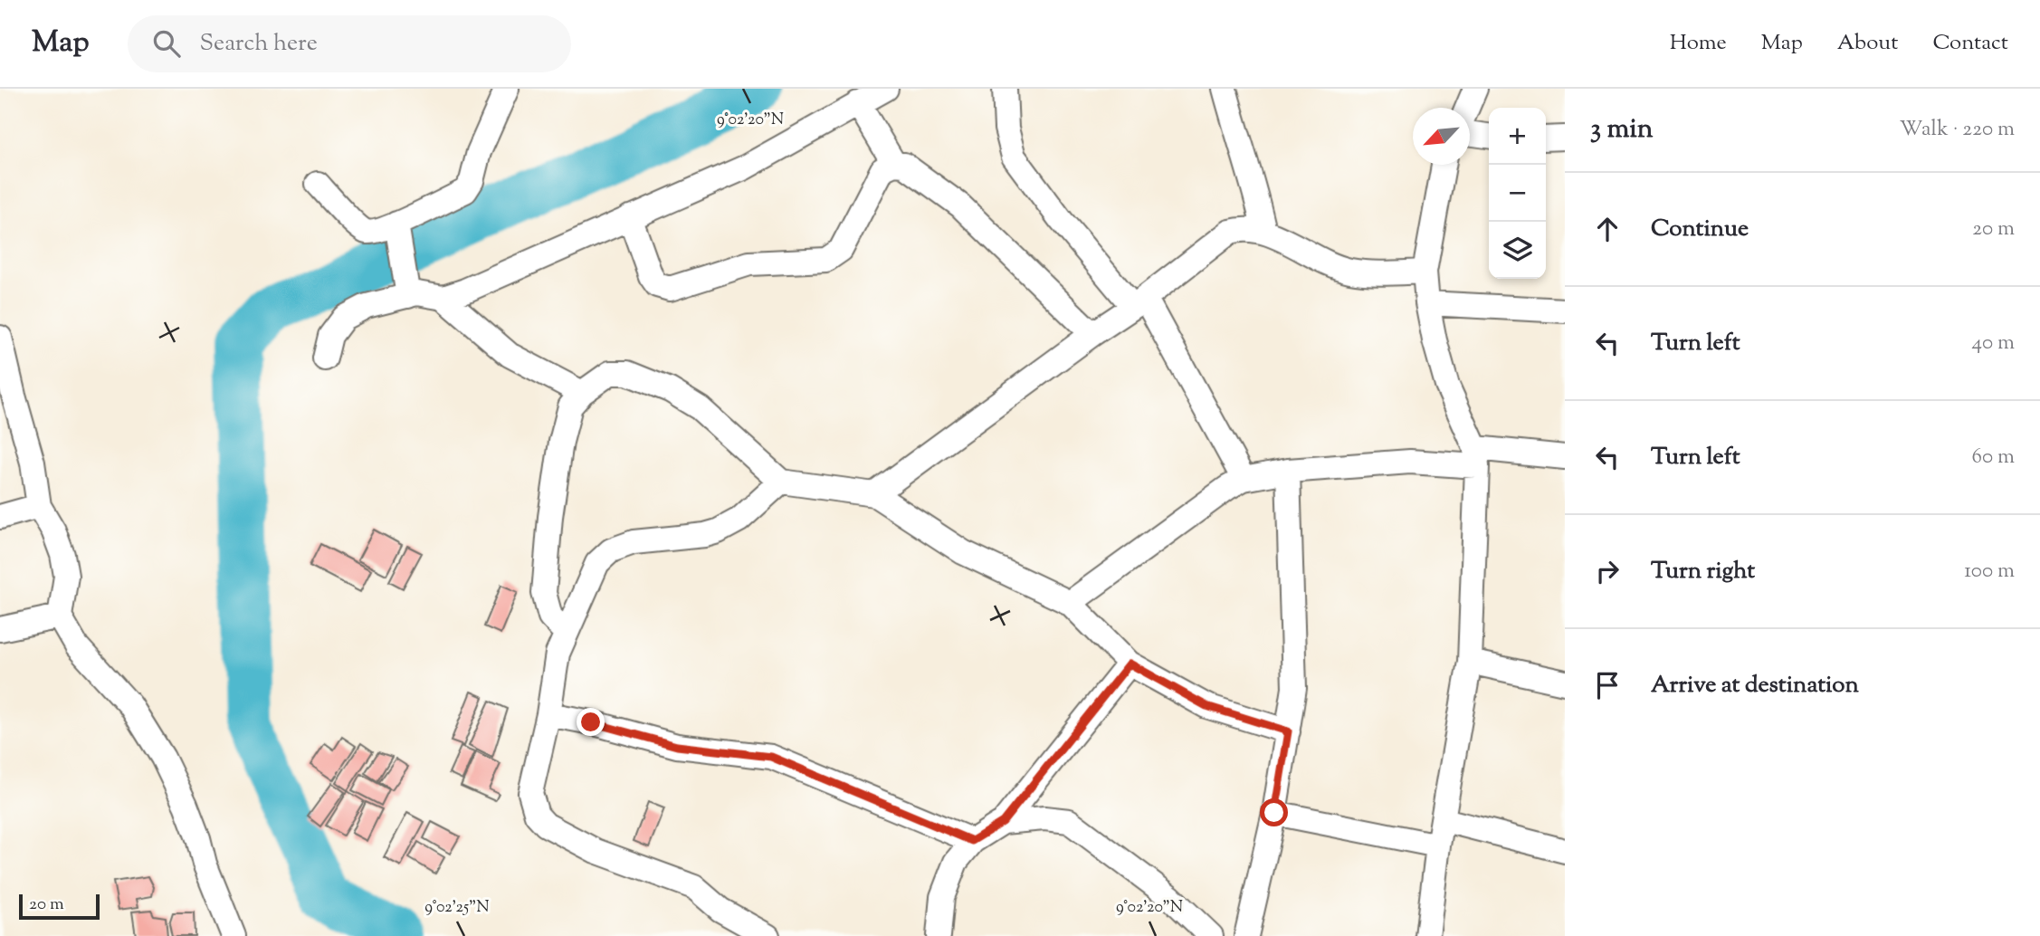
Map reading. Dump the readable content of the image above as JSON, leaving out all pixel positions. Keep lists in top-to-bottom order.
{
  "scale_bar": "20 m",
  "north": "bottom left",
  "page": {
    "header": "Map",
    "search": "Search here",
    "nav": [
      "Home",
      "Map",
      "About",
      "Contact"
    ],
    "heading": ["3 min", "Walk · 220 m"],
    "map_buttons": ["+", "−"],
    "list": [
      ["Continue", "20 m"],
      ["Turn left", "40 m"],
      ["Turn left", "60 m"],
      ["Turn right", "100 m"],
      "Arrive at destination"
    ],
    "scale": "20 m"
  },
  "coordinates": ["9°02'20\"N", "9°02'25\"N"]
}
